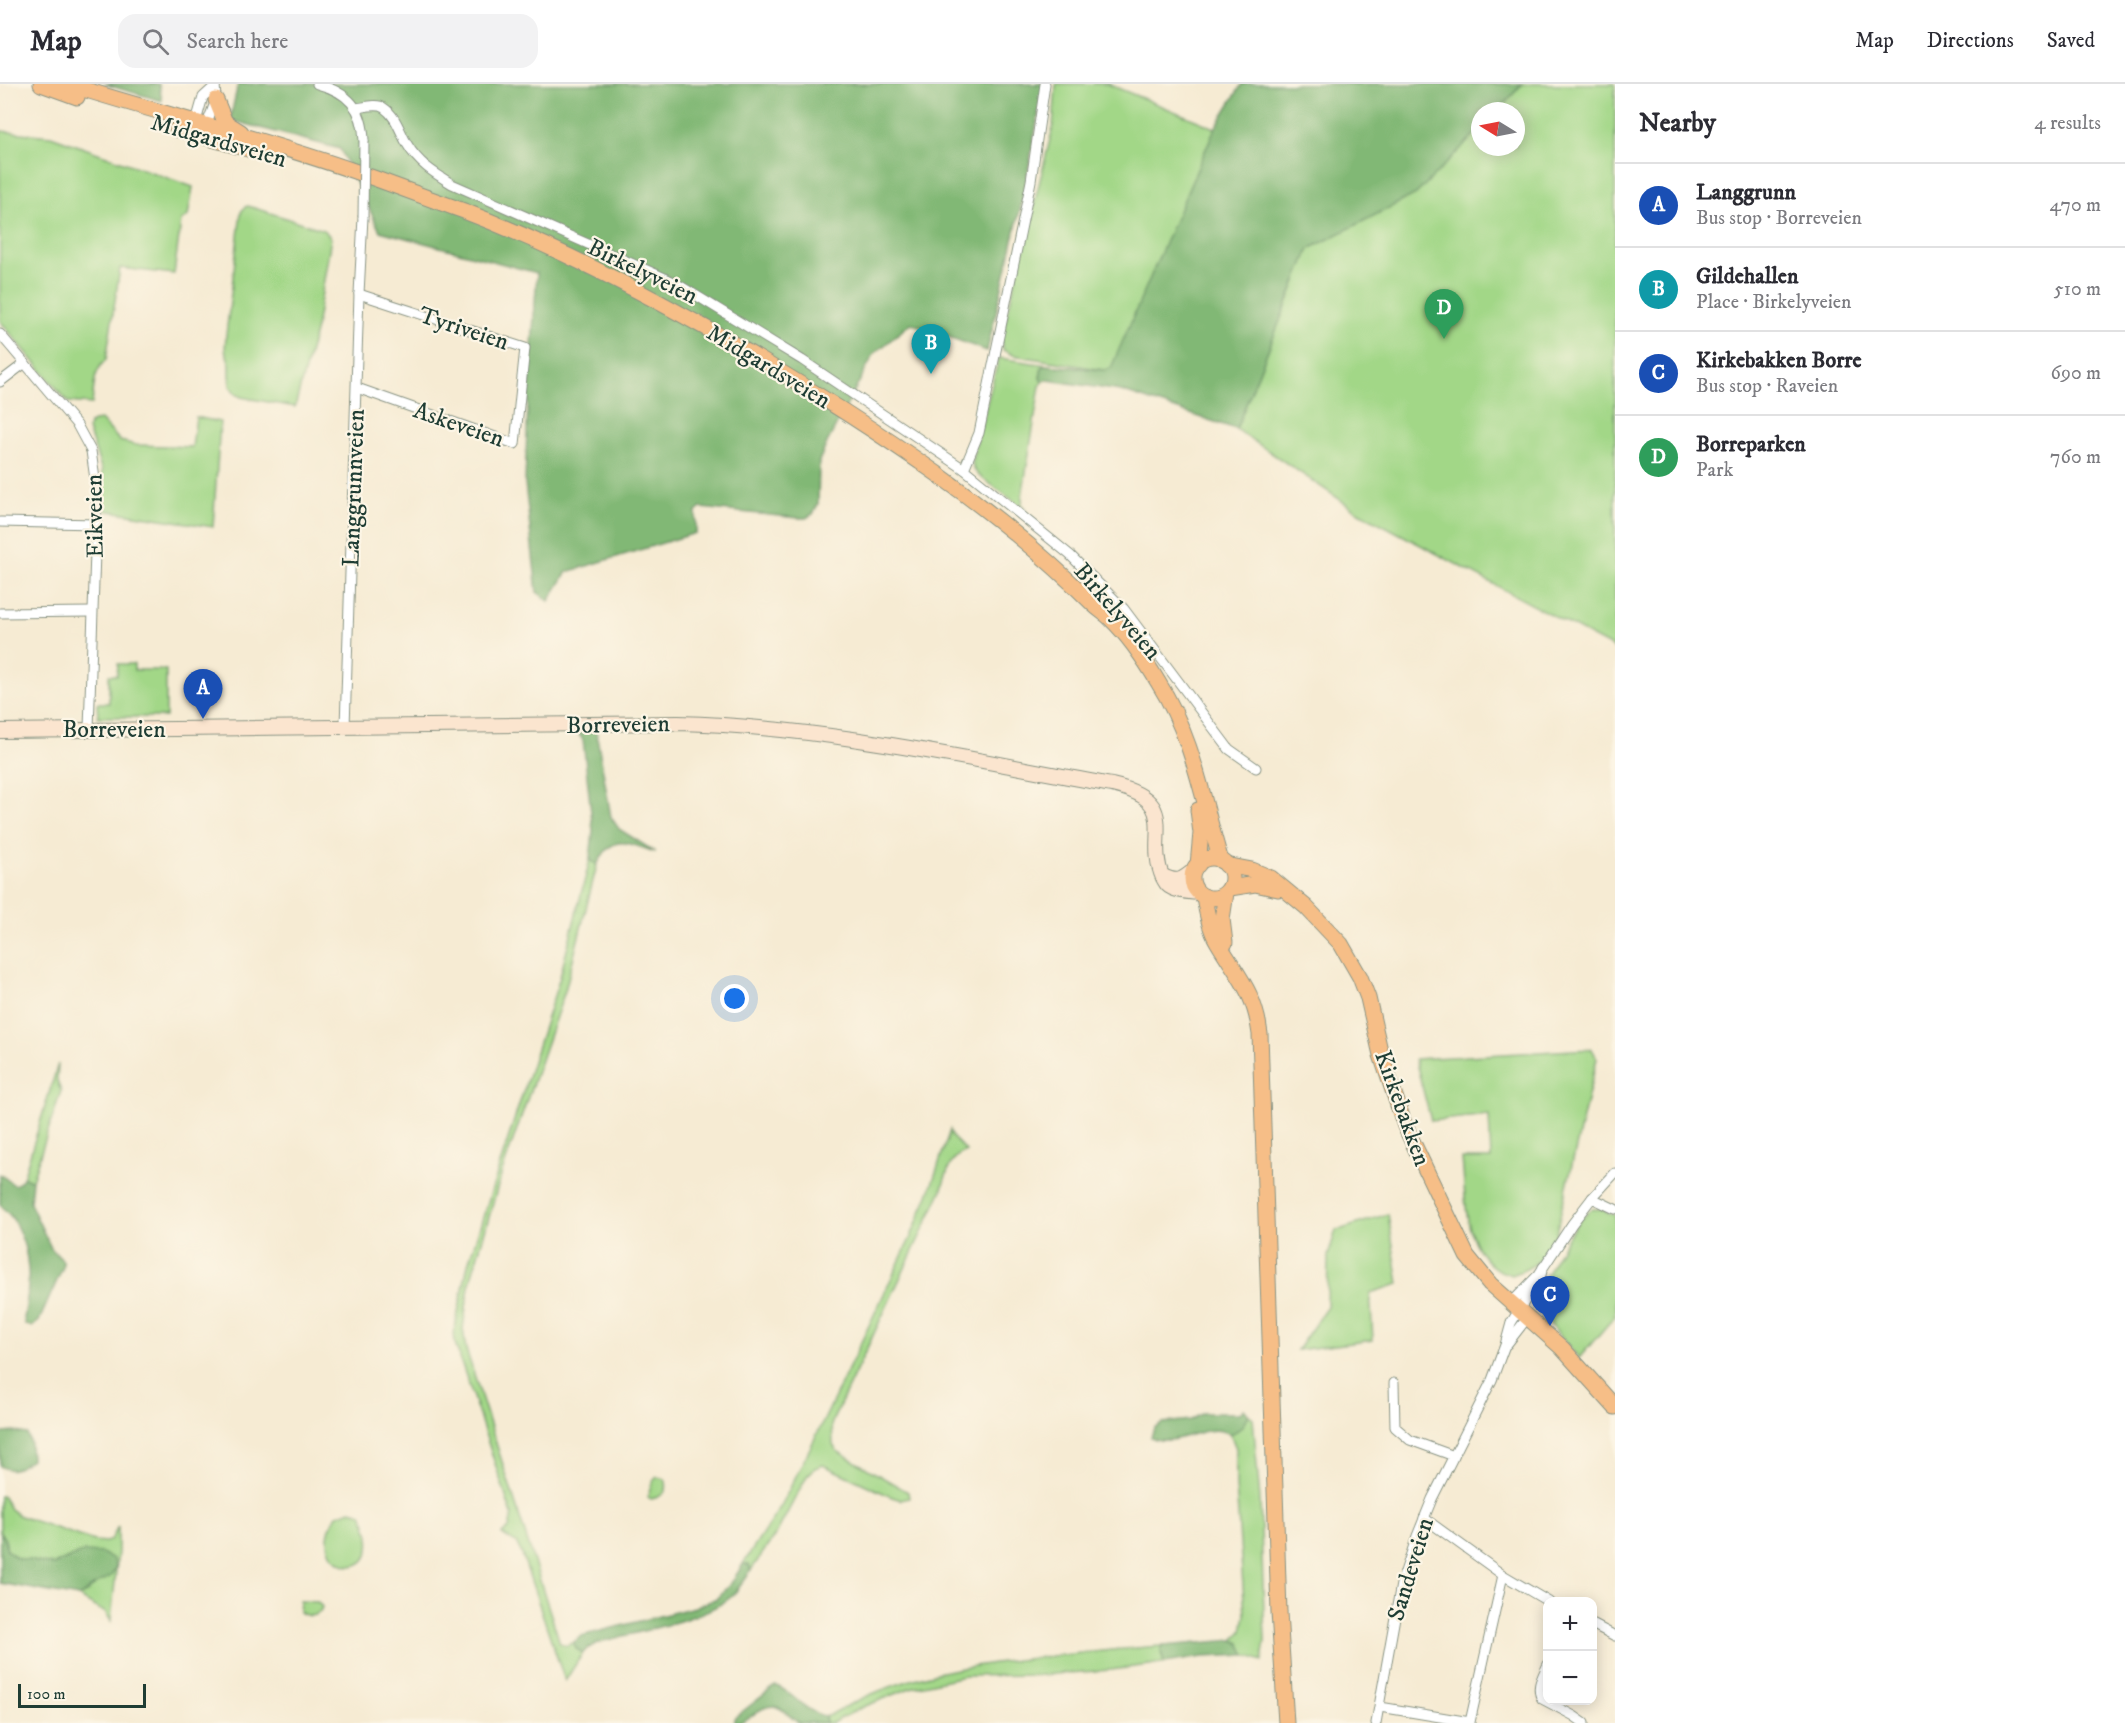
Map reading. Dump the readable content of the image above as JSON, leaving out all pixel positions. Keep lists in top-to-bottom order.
{
  "streets": {
    "main road": ["Midgardsveien", "Borreveien", "Kirkebakken"],
    "street": [
      "Birkelyveien",
      "Tyriveien",
      "Askeveien",
      "Langgrunnveien",
      "Eikveien",
      "Sandeveien"
    ]
  },
  "crossings": [
    ["Midgardsveien", "Kirkebakken"],
    ["Birkelyveien", "Langgrunnveien"],
    ["Tyriveien", "Askeveien"],
    ["Tyriveien", "Langgrunnveien"],
    ["Askeveien", "Langgrunnveien"],
    ["Langgrunnveien", "Borreveien"],
    ["Eikveien", "Borreveien"],
    ["Kirkebakken", "Sandeveien"]
  ],
  "scale_bar": "100 m",
  "north": "left",
  "page": {
    "header": "Map",
    "search": "Search here",
    "nav": ["Map", "Directions", "Saved"],
    "heading": ["Nearby", "4 results"],
    "list": [
      {
        "mark": "A",
        "name": "Langgrunn",
        "note": "Bus stop · Borreveien",
        "value": "470 m"
      },
      {
        "mark": "B",
        "name": "Gildehallen",
        "note": "Place · Birkelyveien",
        "value": "510 m"
      },
      {
        "mark": "C",
        "name": "Kirkebakken Borre",
        "note": "Bus stop · Raveien",
        "value": "690 m"
      },
      {
        "mark": "D",
        "name": "Borreparken",
        "note": "Park",
        "value": "760 m"
      }
    ],
    "pins": [
      "D",
      "B",
      "A",
      "C"
    ],
    "map_buttons": ["+", "−"],
    "scale": "100 m"
  }
}
